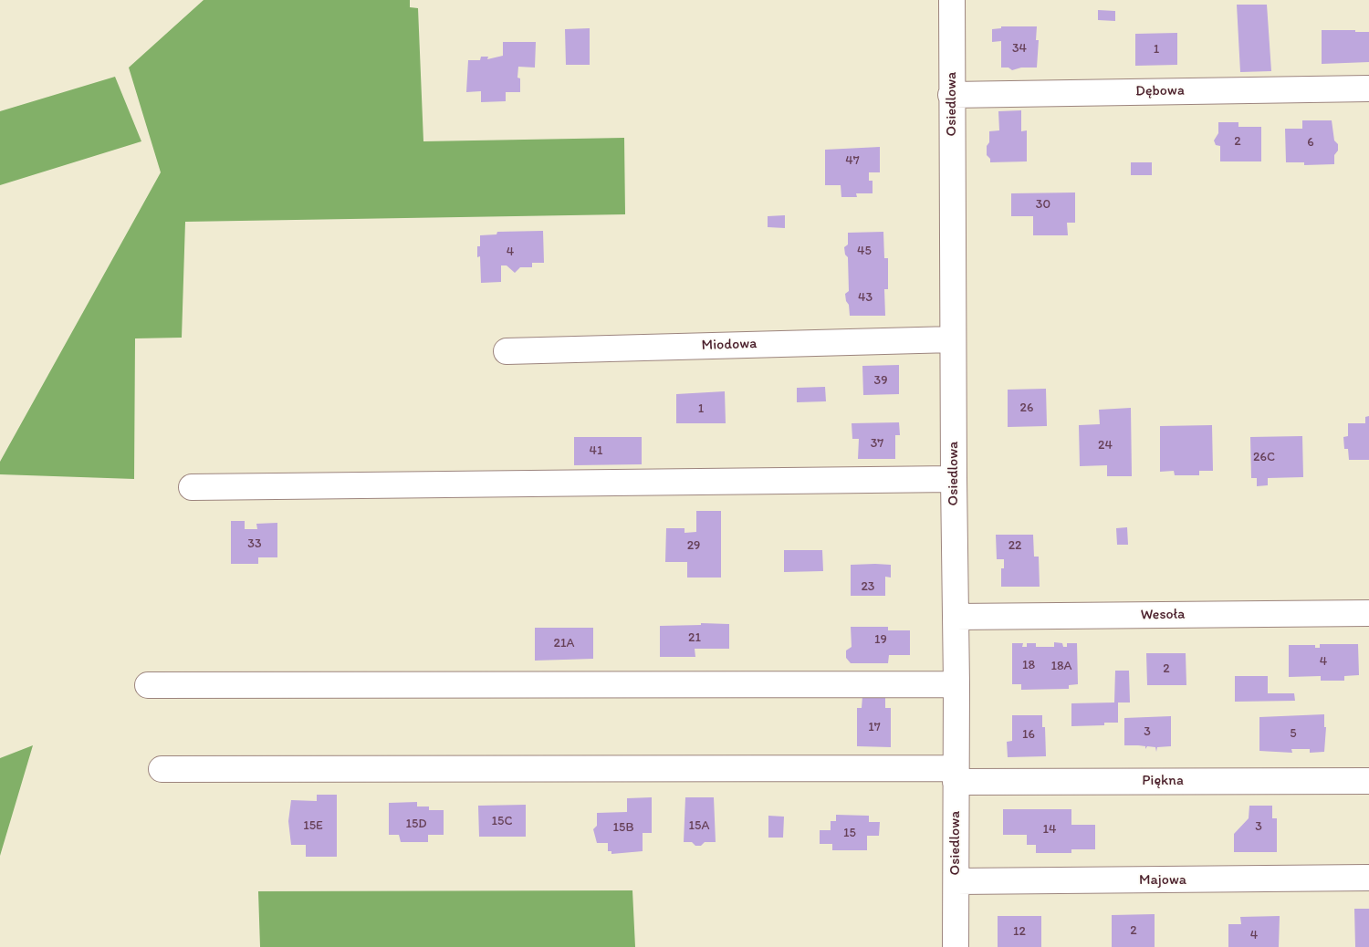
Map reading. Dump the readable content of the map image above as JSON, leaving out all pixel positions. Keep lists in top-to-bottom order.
{
  "streets": {
    "street": [
      "Dębowa",
      "Osiedlowa",
      "Miodowa",
      "Wesoła",
      "Piękna",
      "Majowa"
    ]
  },
  "crossings": [
    ["Dębowa", "Osiedlowa"],
    ["Osiedlowa", "Miodowa"],
    ["Osiedlowa", "Wesoła"],
    ["Osiedlowa", "Piękna"],
    ["Osiedlowa", "Majowa"]
  ],
  "house_numbers": [
    "34",
    "1",
    "2",
    "6",
    "47",
    "30",
    "45",
    "4",
    "43",
    "39",
    "26",
    "1",
    "37",
    "24",
    "41",
    "26C",
    "33",
    "29",
    "22",
    "23",
    "21",
    "19",
    "21A",
    "4",
    "18",
    "18A",
    "2",
    "17",
    "3",
    "5",
    "16",
    "15C",
    "15D",
    "15E",
    "15A",
    "3",
    "15B",
    "14",
    "15",
    "2",
    "12",
    "4"
  ]
}
